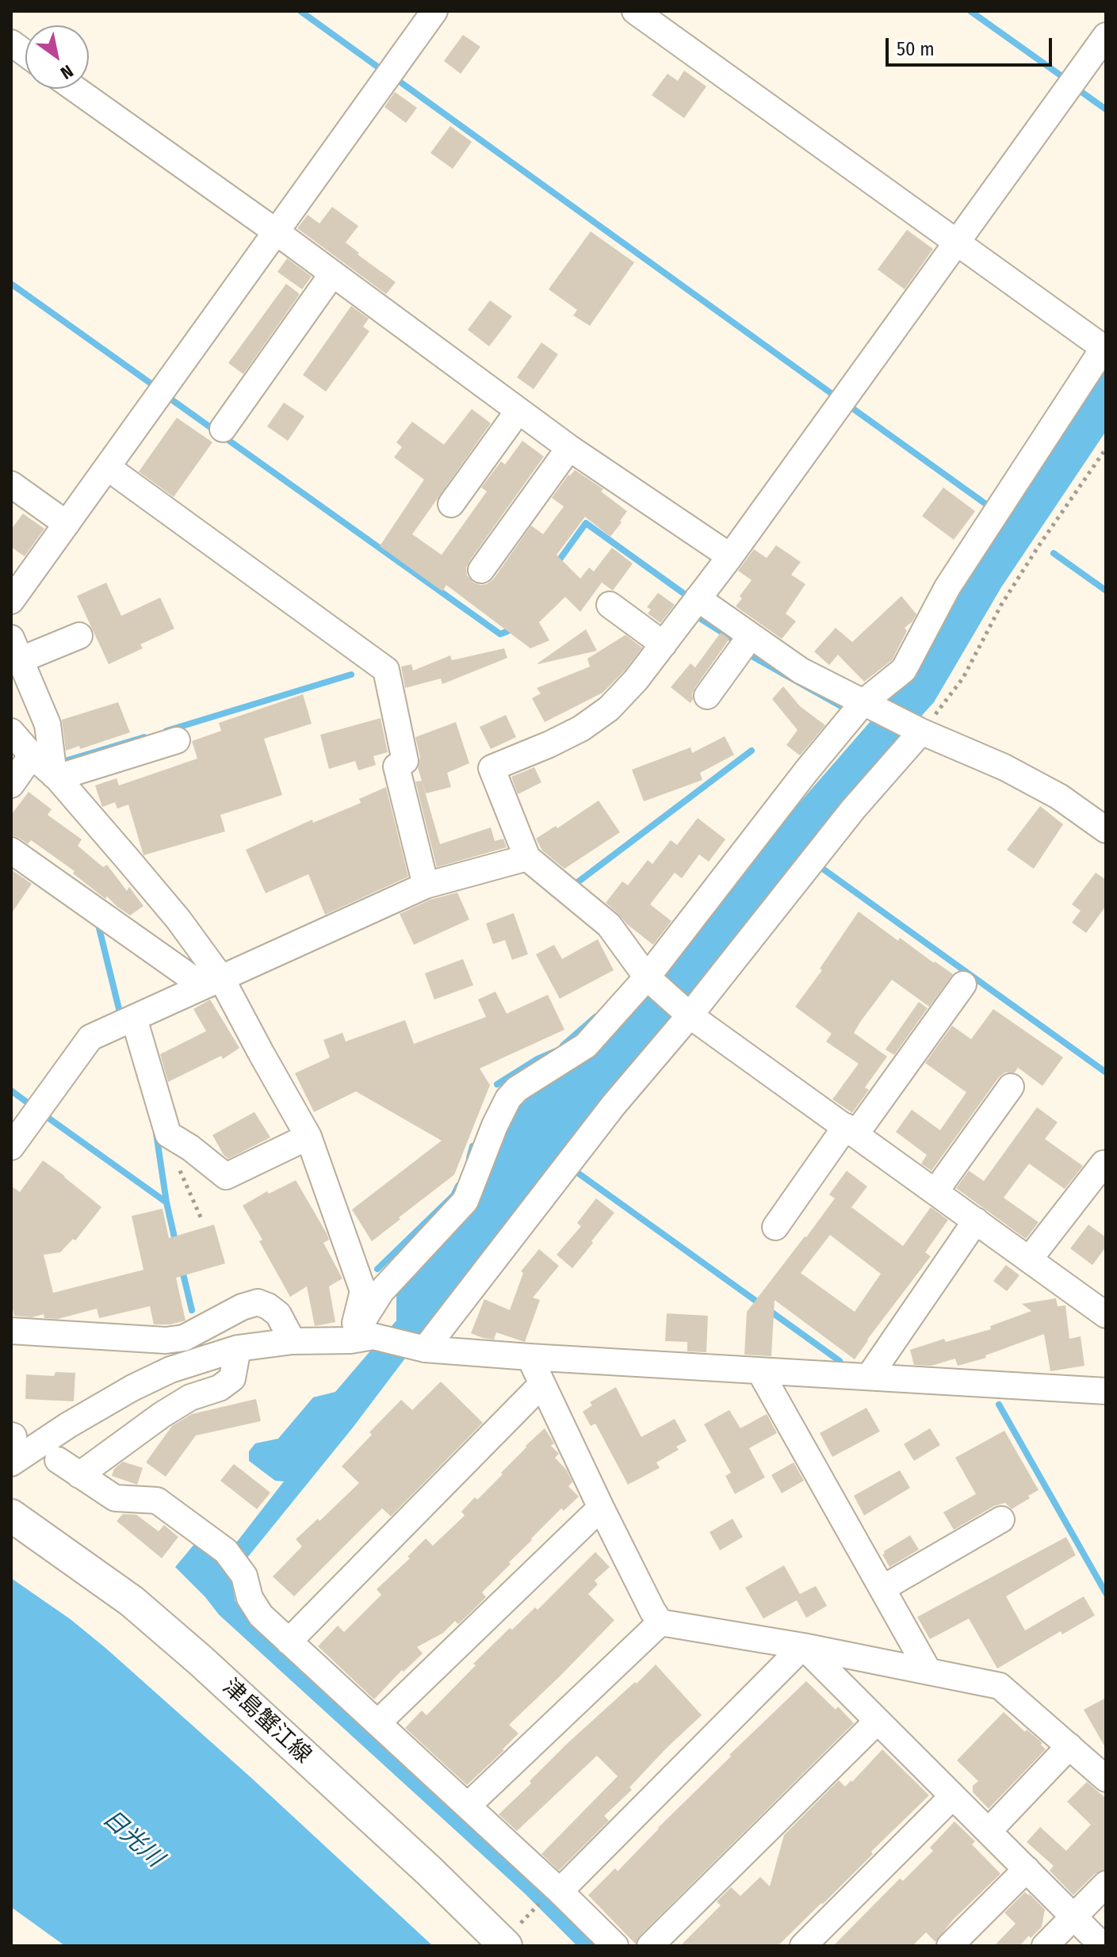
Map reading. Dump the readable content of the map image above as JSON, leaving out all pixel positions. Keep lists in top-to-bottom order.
{
  "streets": {
    "main road": ["津島蟹江線"]
  },
  "water": ["日光川"],
  "scale_bar": "50 m",
  "north": "bottom right"
}
